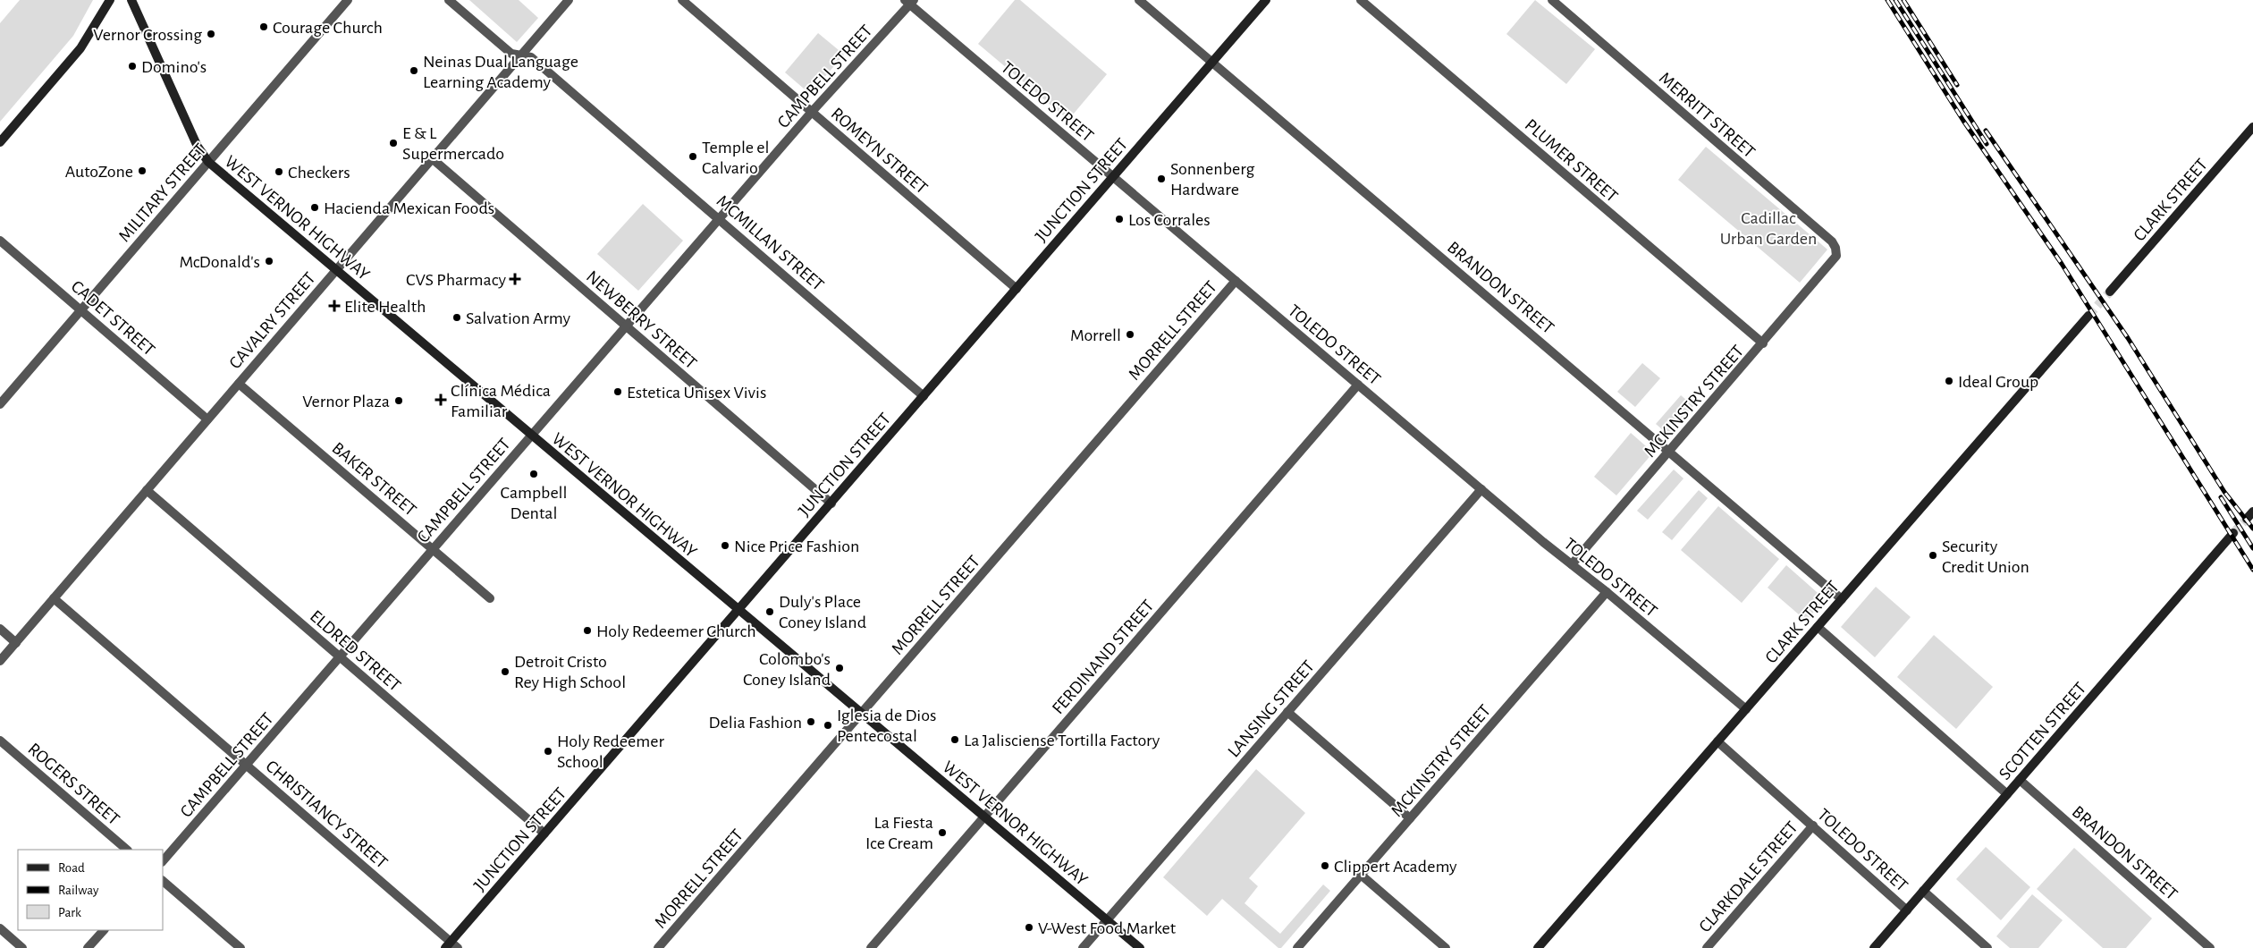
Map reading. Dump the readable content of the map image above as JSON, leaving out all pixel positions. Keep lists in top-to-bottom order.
{
  "streets": {
    "street": [
      "CAMPBELL STREET",
      "TOLEDO STREET",
      "MERRITT STREET",
      "ROMEYN STREET",
      "PLUMER STREET",
      "JUNCTION STREET",
      "MILITARY STREET",
      "CLARK STREET",
      "WEST VERNOR HIGHWAY",
      "MCMILLAN STREET",
      "BRANDON STREET",
      "CADET STREET",
      "NEWBERRY STREET",
      "CAVALRY STREET",
      "MORRELL STREET",
      "MCKINSTRY STREET",
      "BAKER STREET",
      "ELDRED STREET",
      "FERDINAND STREET",
      "LANSING STREET",
      "SCOTTEN STREET",
      "ROGERS STREET",
      "CHRISTIANCY STREET",
      "CLARKDALE STREET"
    ]
  },
  "crossings": [
    ["CAMPBELL STREET", "TOLEDO STREET"],
    ["CAMPBELL STREET", "ROMEYN STREET"],
    ["CAMPBELL STREET", "WEST VERNOR HIGHWAY"],
    ["CAMPBELL STREET", "MCMILLAN STREET"],
    ["CAMPBELL STREET", "NEWBERRY STREET"],
    ["CAMPBELL STREET", "BAKER STREET"],
    ["CAMPBELL STREET", "ELDRED STREET"],
    ["CAMPBELL STREET", "CHRISTIANCY STREET"],
    ["TOLEDO STREET", "JUNCTION STREET"],
    ["TOLEDO STREET", "CLARK STREET"],
    ["TOLEDO STREET", "MORRELL STREET"],
    ["TOLEDO STREET", "MCKINSTRY STREET"],
    ["TOLEDO STREET", "FERDINAND STREET"],
    ["TOLEDO STREET", "LANSING STREET"],
    ["TOLEDO STREET", "SCOTTEN STREET"],
    ["TOLEDO STREET", "CLARKDALE STREET"],
    ["MERRITT STREET", "MCKINSTRY STREET"],
    ["ROMEYN STREET", "JUNCTION STREET"],
    ["PLUMER STREET", "MCKINSTRY STREET"],
    ["JUNCTION STREET", "WEST VERNOR HIGHWAY"],
    ["JUNCTION STREET", "MCMILLAN STREET"],
    ["JUNCTION STREET", "BRANDON STREET"],
    ["JUNCTION STREET", "NEWBERRY STREET"],
    ["JUNCTION STREET", "ELDRED STREET"],
    ["JUNCTION STREET", "CHRISTIANCY STREET"],
    ["MILITARY STREET", "WEST VERNOR HIGHWAY"],
    ["MILITARY STREET", "CADET STREET"],
    ["CLARK STREET", "BRANDON STREET"],
    ["WEST VERNOR HIGHWAY", "CAVALRY STREET"],
    ["WEST VERNOR HIGHWAY", "MORRELL STREET"],
    ["WEST VERNOR HIGHWAY", "FERDINAND STREET"],
    ["WEST VERNOR HIGHWAY", "LANSING STREET"],
    ["MCMILLAN STREET", "CAVALRY STREET"],
    ["BRANDON STREET", "MCKINSTRY STREET"],
    ["BRANDON STREET", "SCOTTEN STREET"],
    ["CADET STREET", "CAVALRY STREET"],
    ["NEWBERRY STREET", "CAVALRY STREET"],
    ["CAVALRY STREET", "BAKER STREET"],
    ["CAVALRY STREET", "ELDRED STREET"],
    ["CAVALRY STREET", "CHRISTIANCY STREET"]
  ],
  "parks": ["Cadillac Urban Garden"],
  "places": {
    "other": [
      "Courage Church",
      "Vernor Crossing",
      "Domino's",
      "Neinas Dual Language Learning Academy",
      "E & L Supermercado",
      "Temple el Calvario",
      "AutoZone",
      "Checkers",
      "Sonnenberg Hardware",
      "Hacienda Mexican Foods",
      "Los Corrales",
      "McDonald's",
      "Salvation Army",
      "Morrell",
      "Ideal Group",
      "Estetica Unisex Vivis",
      "Vernor Plaza",
      "Campbell Dental",
      "Nice Price Fashion",
      "Security Credit Union",
      "Duly's Place Coney Island",
      "Holy Redeemer Church",
      "Colombo's Coney Island",
      "Detroit Cristo Rey High School",
      "Delia Fashion",
      "Iglesia de Dios Pentecostal",
      "La Jalisciense Tortilla Factory",
      "Holy Redeemer School",
      "La Fiesta Ice Cream",
      "Clippert Academy",
      "V-West Food Market"
    ],
    "health": ["CVS Pharmacy", "Elite Health", "Clínica Médica Familiar"]
  },
  "legend": ["Road", "Railway", "Park"]
}
